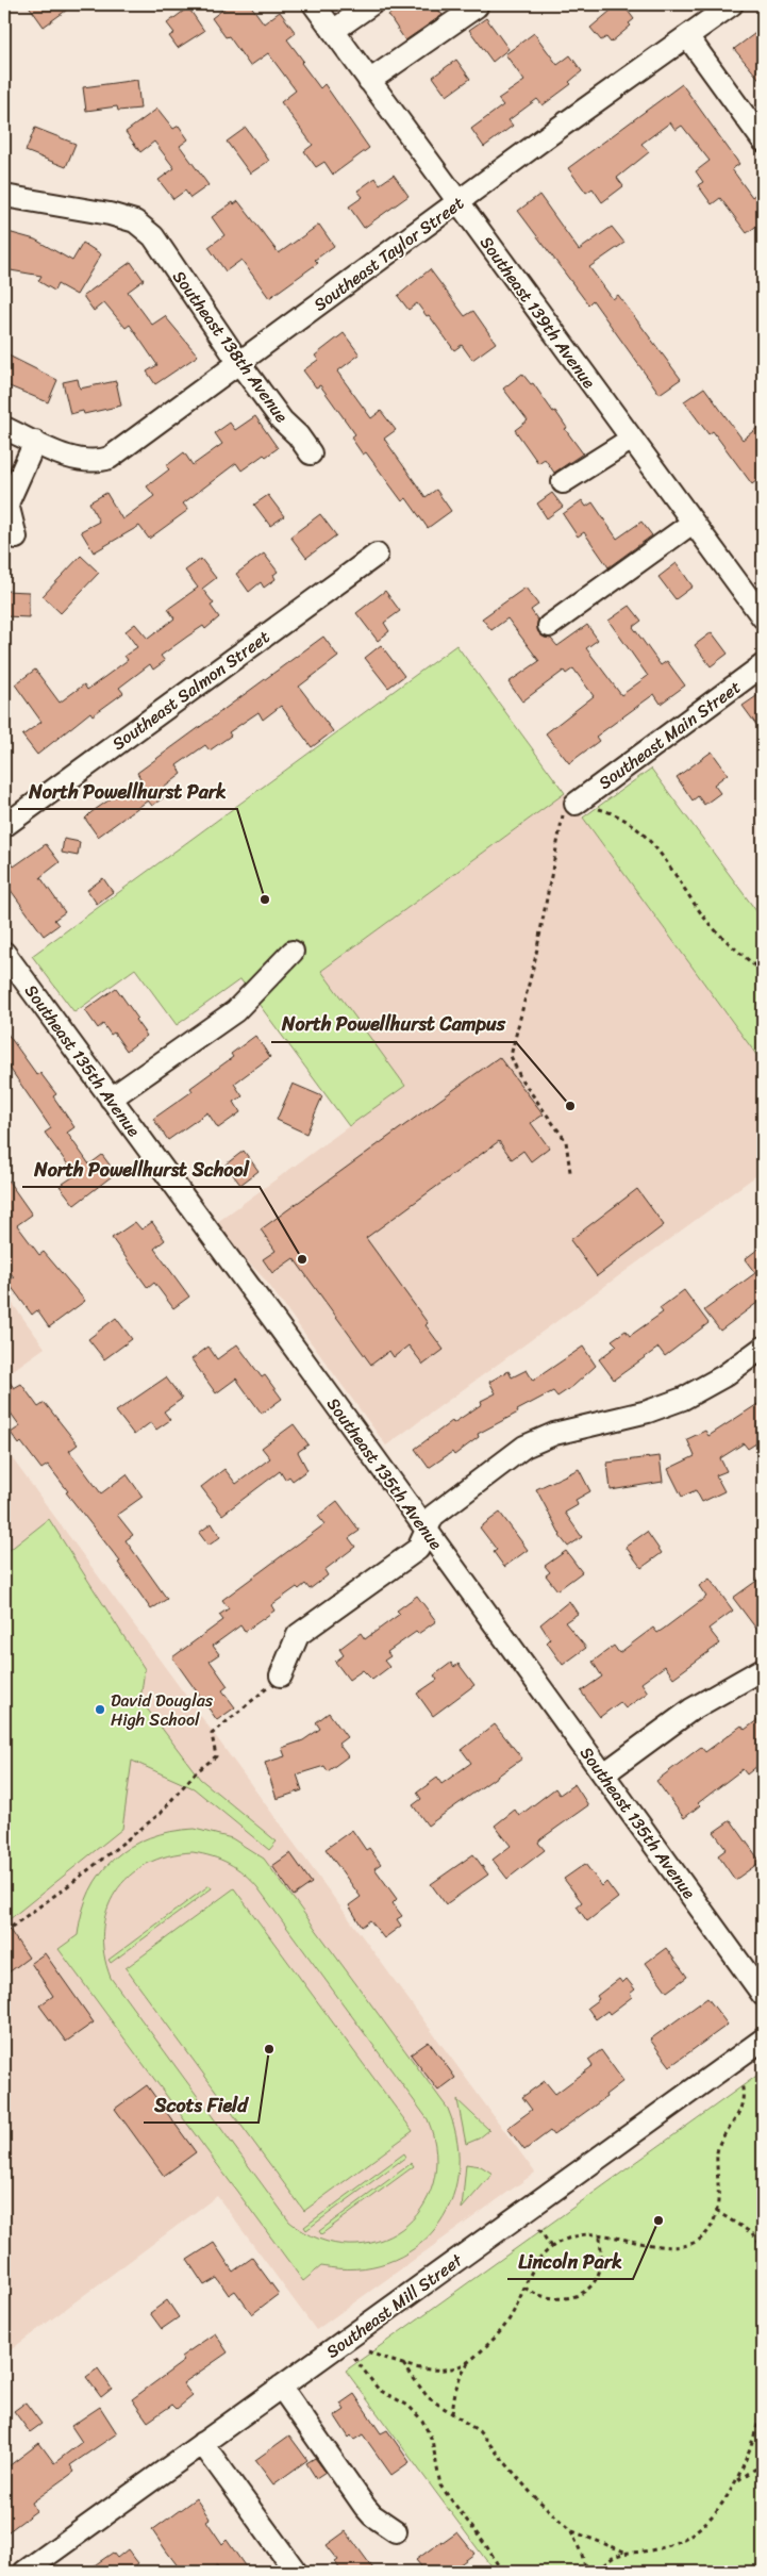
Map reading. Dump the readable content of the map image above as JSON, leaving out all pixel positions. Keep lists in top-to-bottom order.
{
  "streets": {
    "street": [
      "Southeast Taylor Street",
      "Southeast 139th Avenue",
      "Southeast 138th Avenue",
      "Southeast Salmon Street",
      "Southeast Main Street",
      "Southeast 135th Avenue",
      "Southeast Mill Street"
    ]
  },
  "crossings": [
    ["Southeast Taylor Street", "Southeast 139th Avenue"],
    ["Southeast Taylor Street", "Southeast 138th Avenue"]
  ],
  "places": [
    "North Powellhurst Park",
    "North Powellhurst Campus",
    "North Powellhurst School",
    "David Douglas High School",
    "Scots Field",
    "Lincoln Park"
  ]
}
